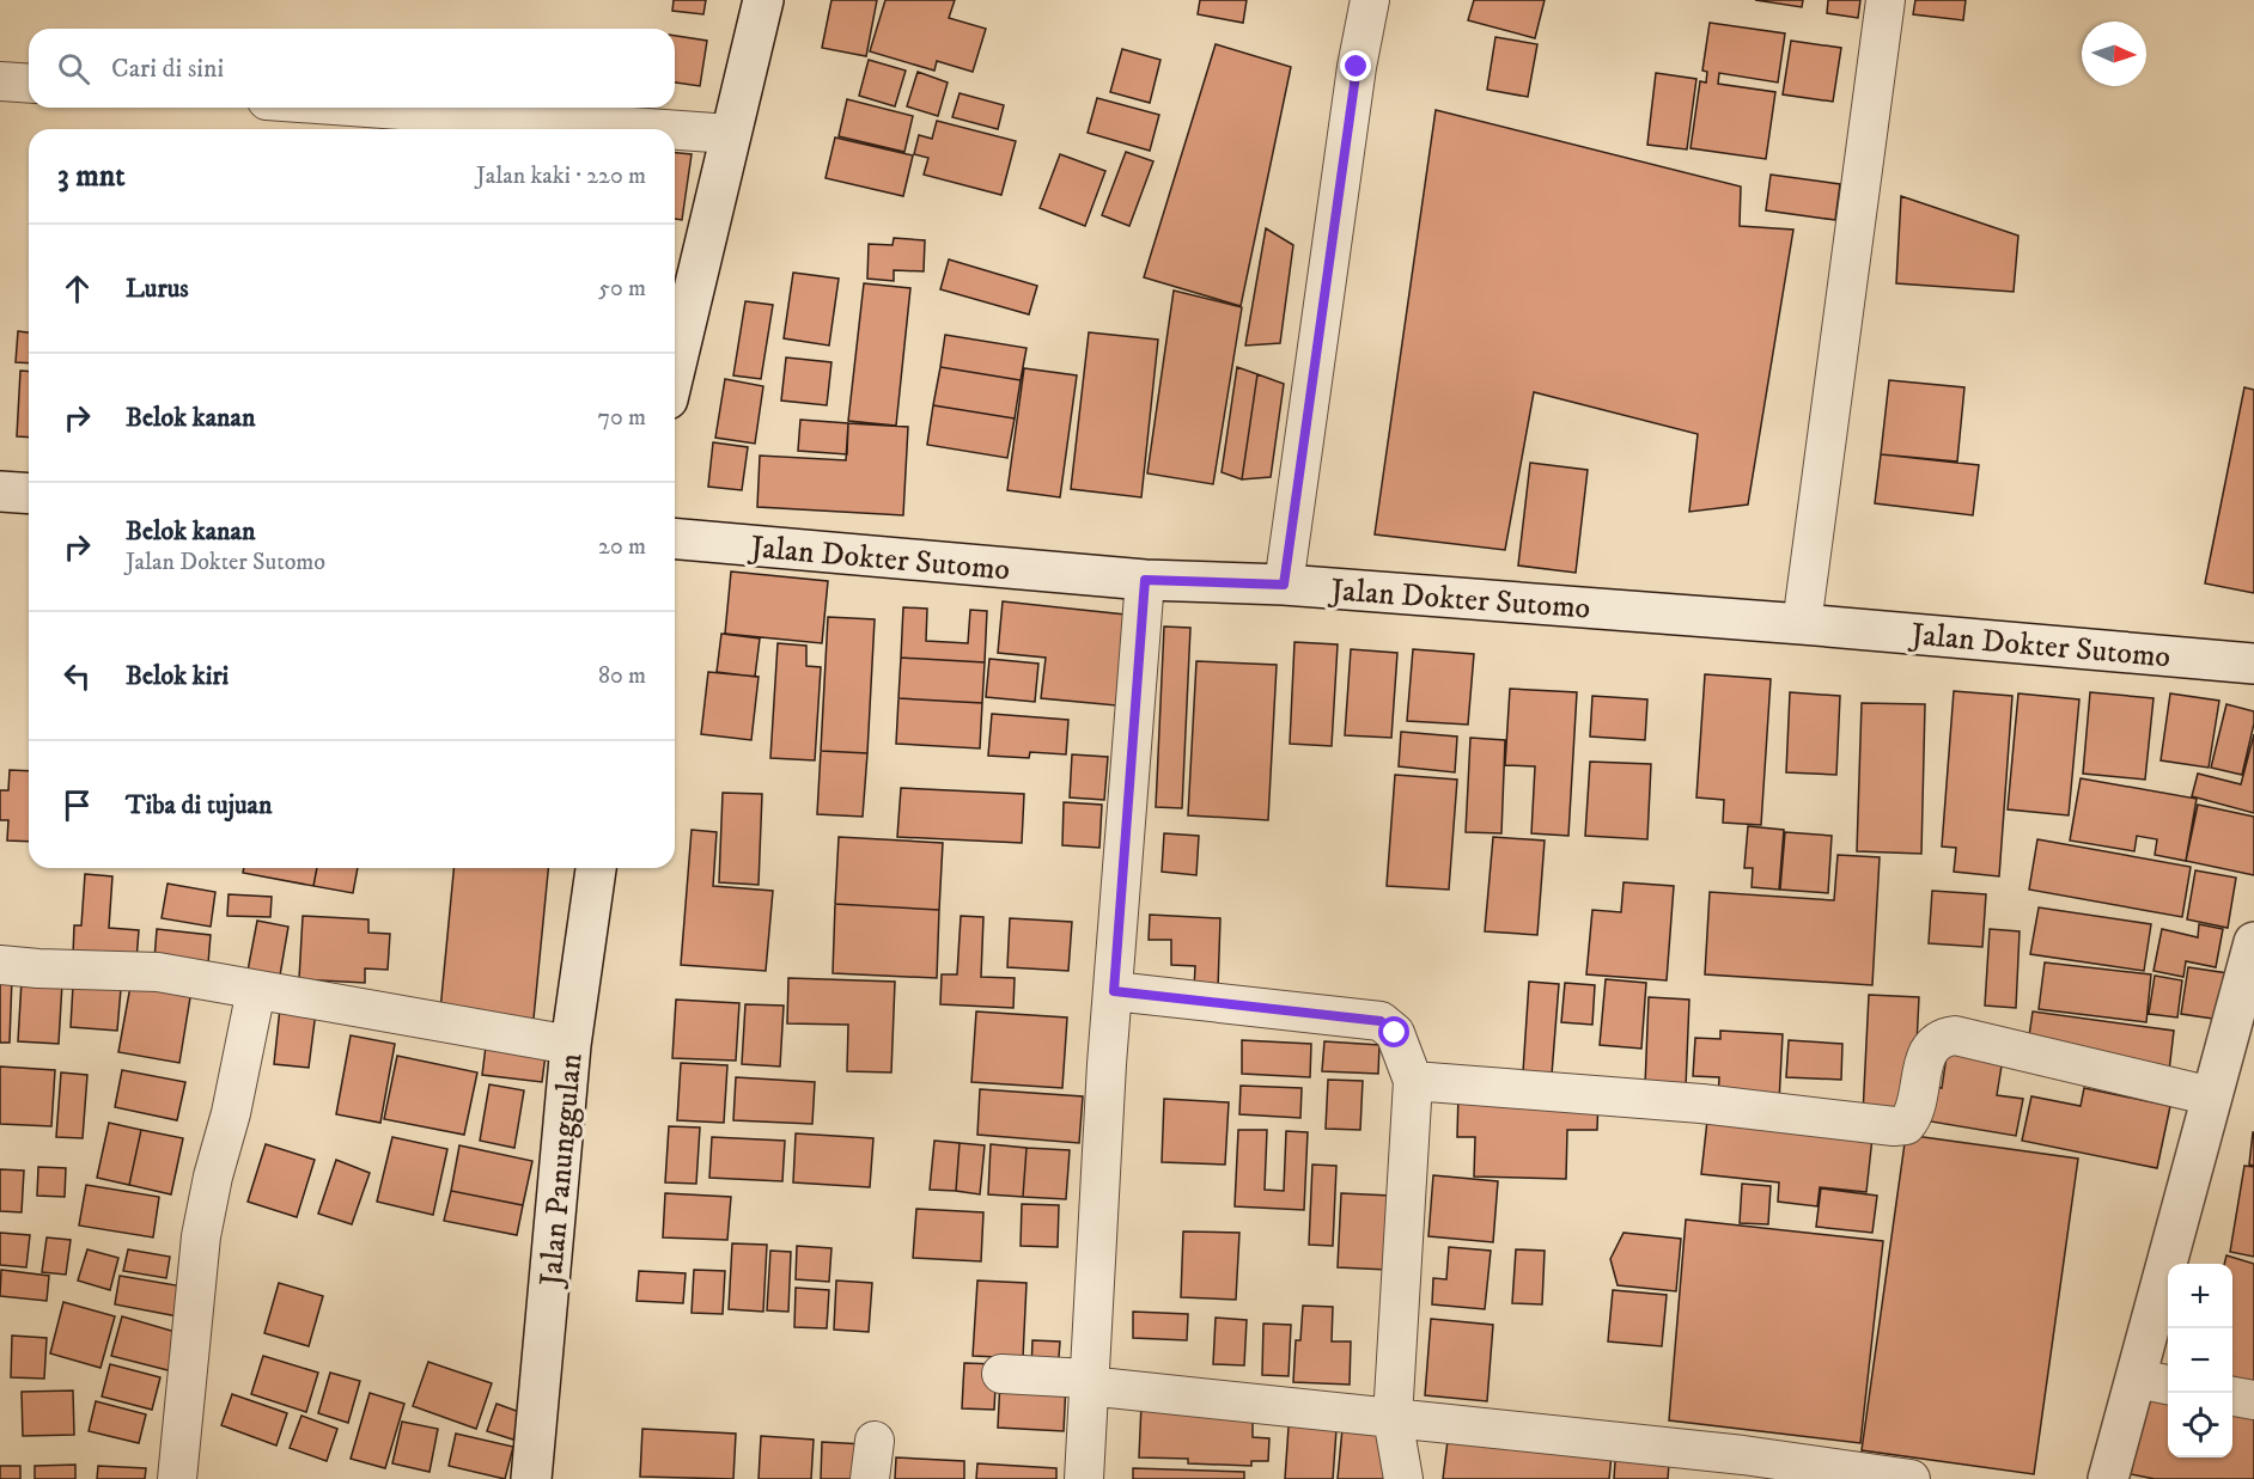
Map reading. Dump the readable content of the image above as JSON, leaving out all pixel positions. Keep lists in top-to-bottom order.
{
  "streets": {
    "main road": ["Jalan Dokter Sutomo", "Jalan Panunggulan"]
  },
  "north": "right",
  "page": {
    "search": "Cari di sini",
    "heading": ["3 mnt", "Jalan kaki · 220 m"],
    "list": [
      ["Lurus", "50 m"],
      ["Belok kanan", "70 m"],
      ["Belok kanan", "Jalan Dokter Sutomo", "20 m"],
      ["Belok kiri", "80 m"],
      "Tiba di tujuan"
    ],
    "map_buttons": ["+", "−"]
  }
}
